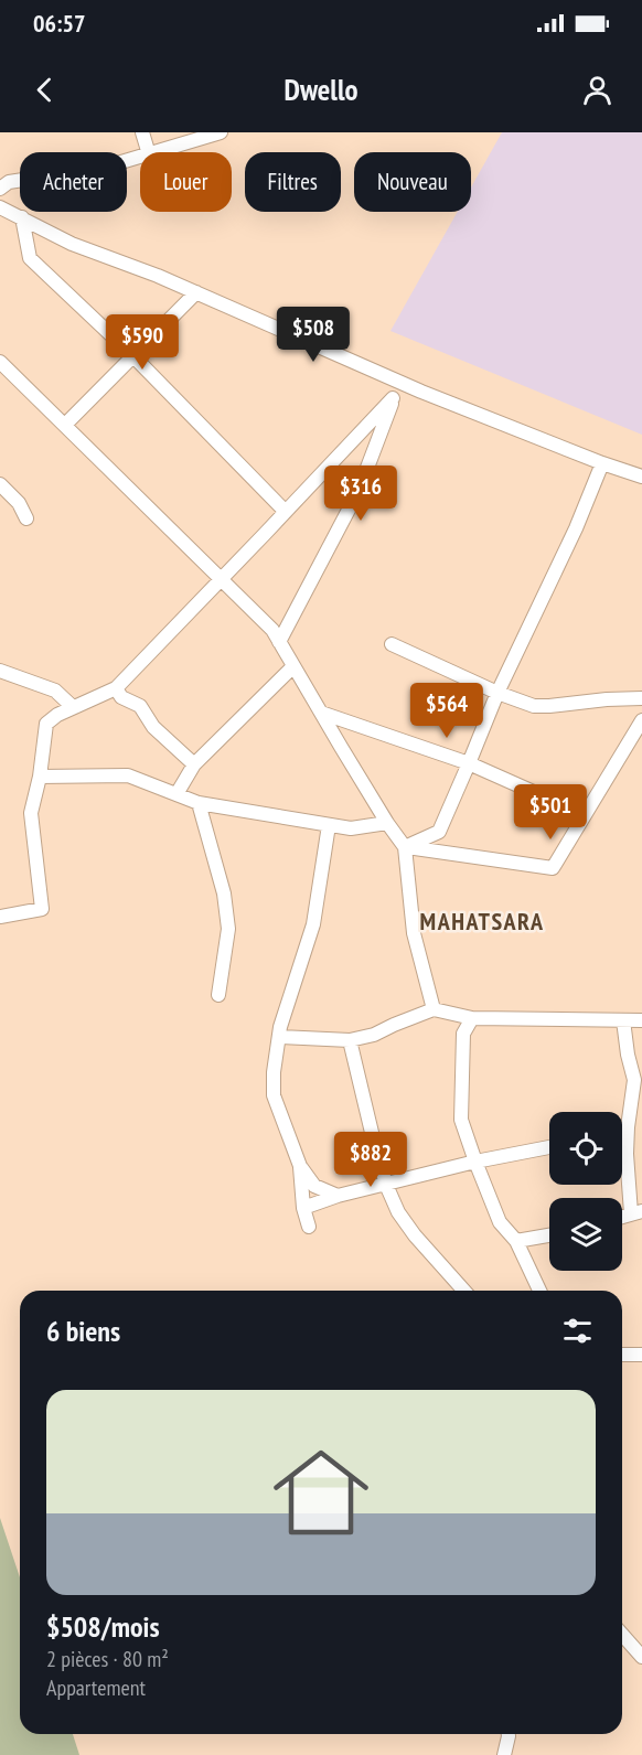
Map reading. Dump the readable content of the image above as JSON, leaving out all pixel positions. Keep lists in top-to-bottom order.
{
  "districts": ["MAHATSARA"],
  "page": {
    "status": "06:57",
    "header": "Dwello",
    "chip": [
      "Acheter",
      "Louer",
      "Filtres",
      "Nouveau"
    ],
    "price": [
      "$508",
      "$590",
      "$316",
      "$564",
      "$501",
      "$882"
    ],
    "heading": "6 biens",
    "list": [
      {
        "name": "$508/mois",
        "note": "2 pièces · 80 m² · Appartement"
      }
    ]
  }
}
